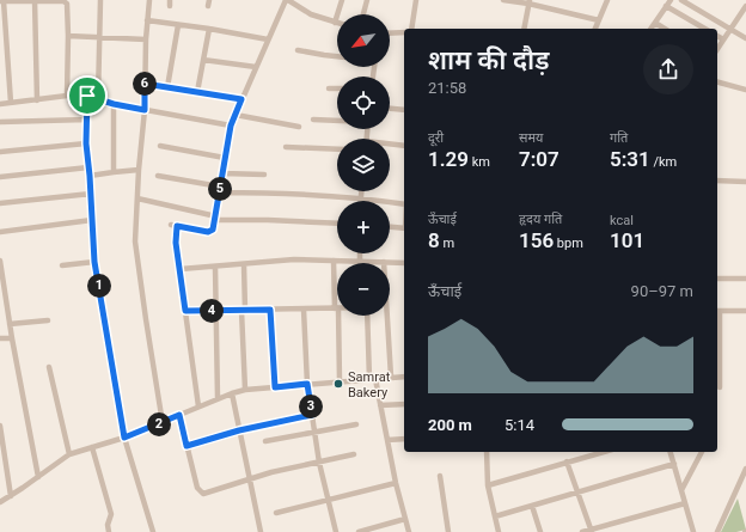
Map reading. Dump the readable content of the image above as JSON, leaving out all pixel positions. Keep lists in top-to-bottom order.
{
  "places": ["Samrat Bakery"],
  "north": "bottom left",
  "page": {
    "map_buttons": ["+", "−"],
    "heading": ["शाम की दौड़", "21:58"],
    "pins": [
      "6",
      "5",
      "1",
      "4",
      "3",
      "2"
    ],
    "stats": [
      ["दूरी", "1.29 km"],
      ["समय", "7:07"],
      ["गति", "5:31 /km"],
      ["ऊँचाई", "8 m"],
      ["हृदय गति", "156 bpm"],
      ["kcal", "101"]
    ],
    "chart": ["ऊँचाई", "90–97 m"],
    "list": [
      {
        "name": "200 m",
        "note": "5:14"
      }
    ]
  }
}
